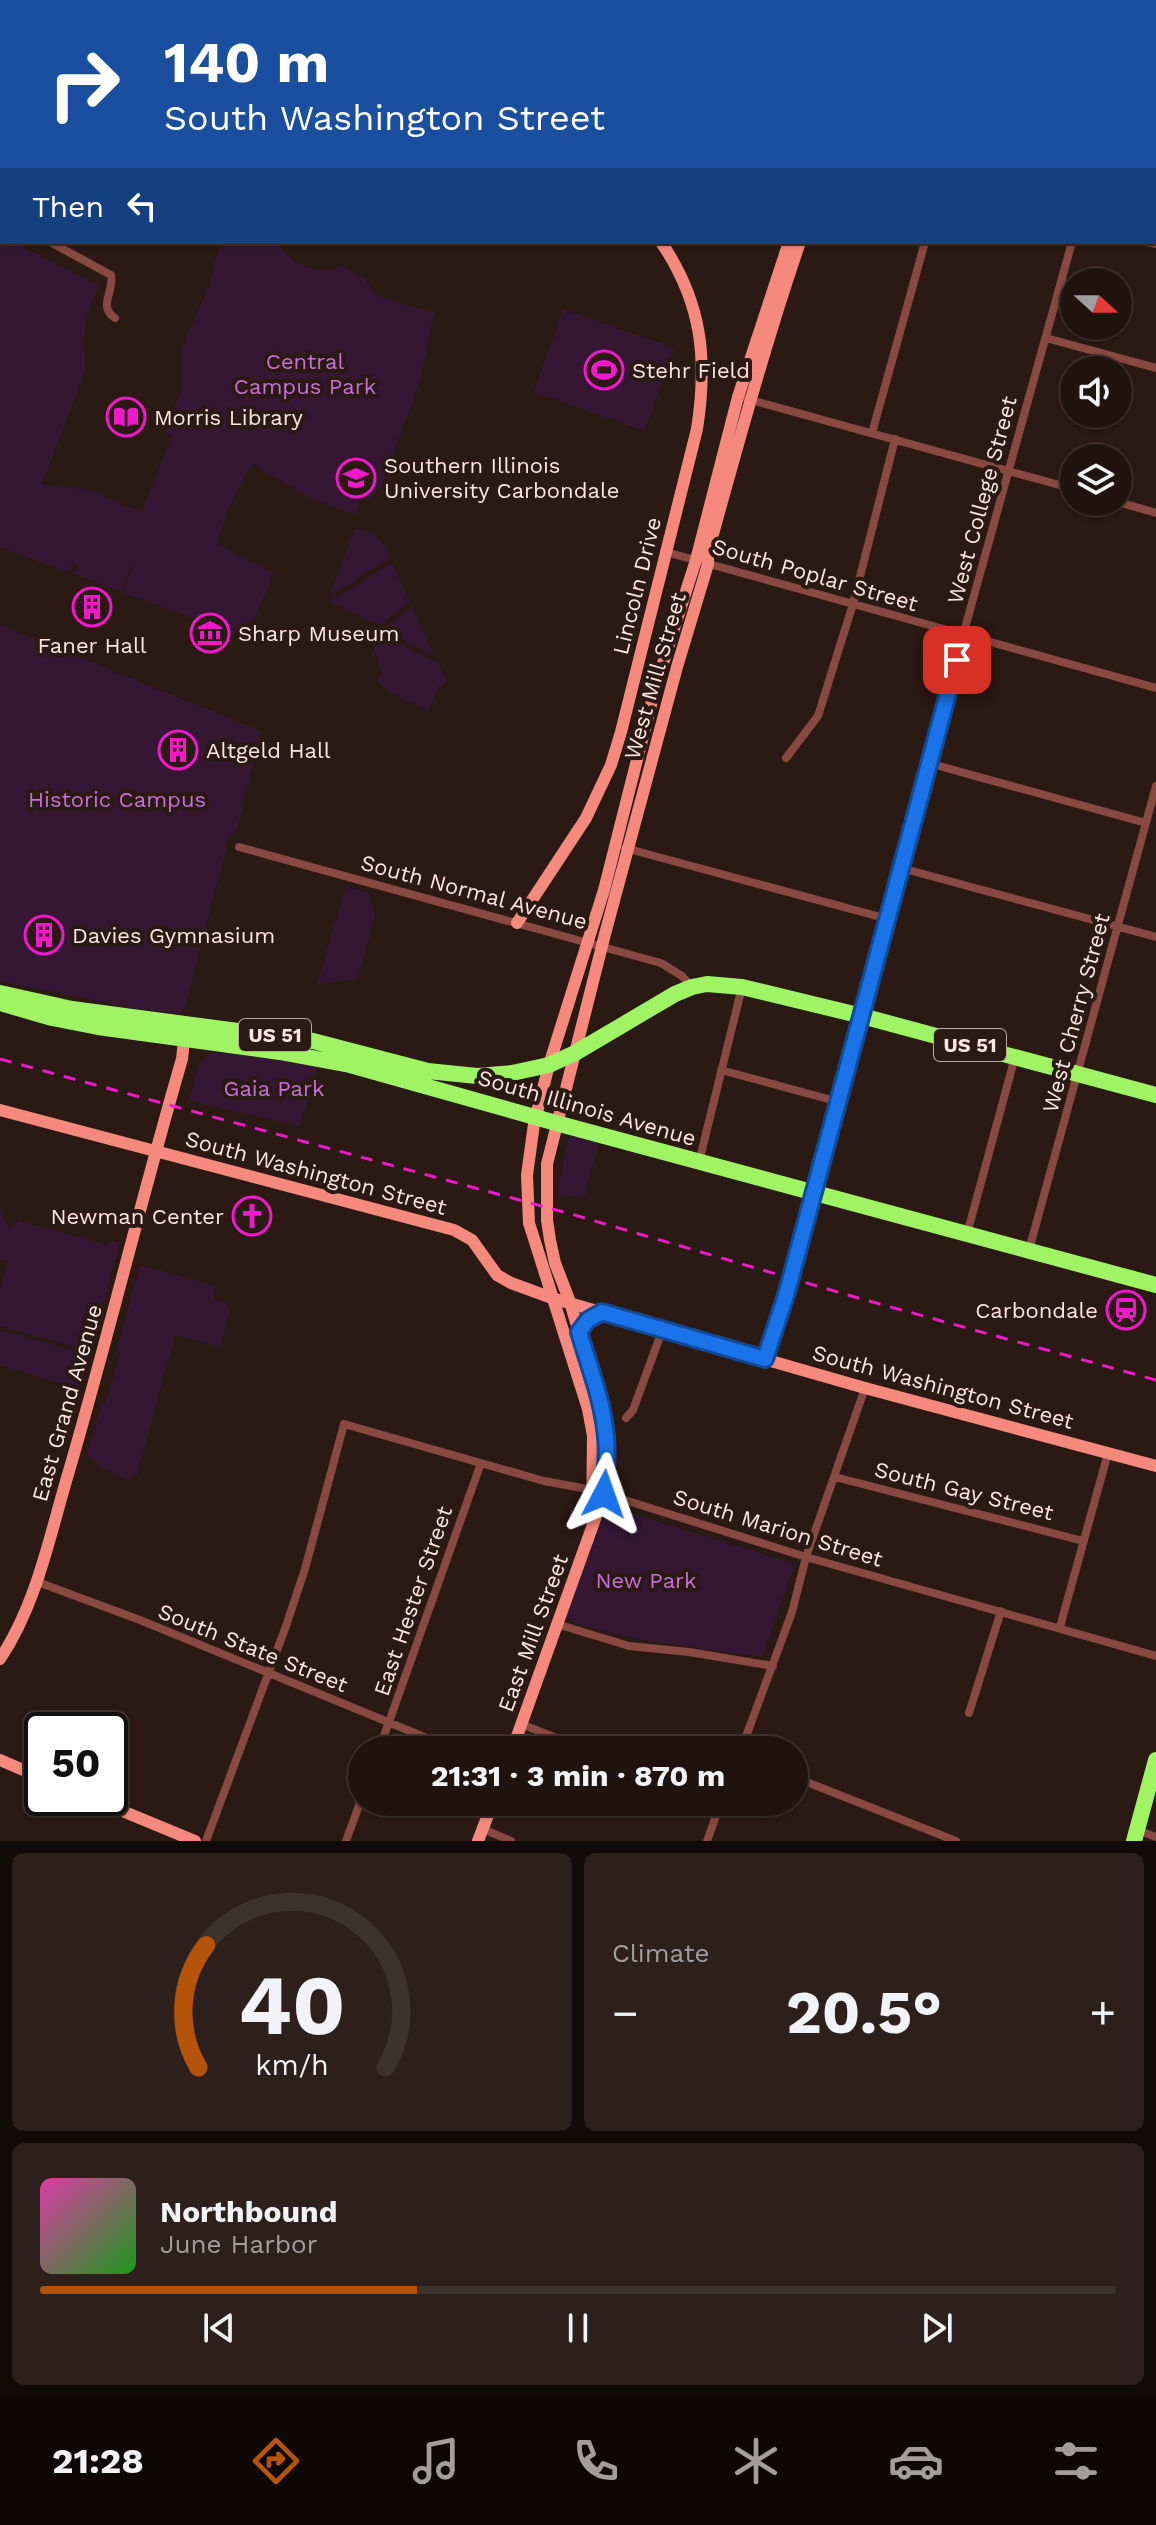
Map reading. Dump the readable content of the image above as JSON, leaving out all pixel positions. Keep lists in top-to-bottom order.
{
  "streets": {
    "highway": ["US 51", "South Illinois Avenue"],
    "main road": [
      "Lincoln Drive",
      "West Mill Street",
      "South Washington Street",
      "East Grand Avenue",
      "East Mill Street"
    ],
    "street": [
      "West College Street",
      "South Poplar Street",
      "South Normal Avenue",
      "West Cherry Street",
      "South Gay Street",
      "South Marion Street",
      "East Hester Street",
      "South State Street"
    ]
  },
  "crossings": [
    ["West College Street", "South Poplar Street"],
    ["West College Street", "US 51"],
    ["West College Street", "South Illinois Avenue"],
    ["West College Street", "South Washington Street"],
    ["South Poplar Street", "Lincoln Drive"],
    ["South Poplar Street", "West Mill Street"],
    ["Lincoln Drive", "South Normal Avenue"],
    ["West Mill Street", "South Normal Avenue"],
    ["West Mill Street", "South Illinois Avenue"],
    ["West Mill Street", "East Mill Street"],
    ["South Normal Avenue", "US 51"],
    ["South Normal Avenue", "South Illinois Avenue"],
    ["West Cherry Street", "US 51"],
    ["West Cherry Street", "South Illinois Avenue"],
    ["US 51", "South Illinois Avenue"],
    ["South Illinois Avenue", "East Grand Avenue"],
    ["South Illinois Avenue", "East Mill Street"],
    ["South Washington Street", "East Grand Avenue"],
    ["South Washington Street", "East Mill Street"],
    ["East Grand Avenue", "South State Street"],
    ["South Marion Street", "East Hester Street"],
    ["South Marion Street", "East Mill Street"],
    ["South Marion Street", "South State Street"],
    ["East Hester Street", "South State Street"]
  ],
  "parks": [
    "Central Campus Park",
    "Historic Campus",
    "Gaia Park",
    "New Park"
  ],
  "places": {
    "sports": ["Stehr Field"],
    "library": ["Morris Library"],
    "school or university": ["Southern Illinois University Carbondale"],
    "building": ["Faner Hall", "Altgeld Hall", "Davies Gymnasium"],
    "museum": ["Sharp Museum"],
    "church": ["Newman Center"],
    "station": ["Carbondale"]
  },
  "north": "right",
  "page": {
    "turn": ["140 m", "South Washington Street"],
    "then": "Then",
    "limit": "50",
    "trip": "21:31 · 3 min · 870 m",
    "tile": "Climate",
    "heat": ["−", "20.5°", "+"],
    "song": ["Northbound", "June Harbor"],
    "tabs": "21:28",
    "gauge": ["40", "km/h"]
  }
}
